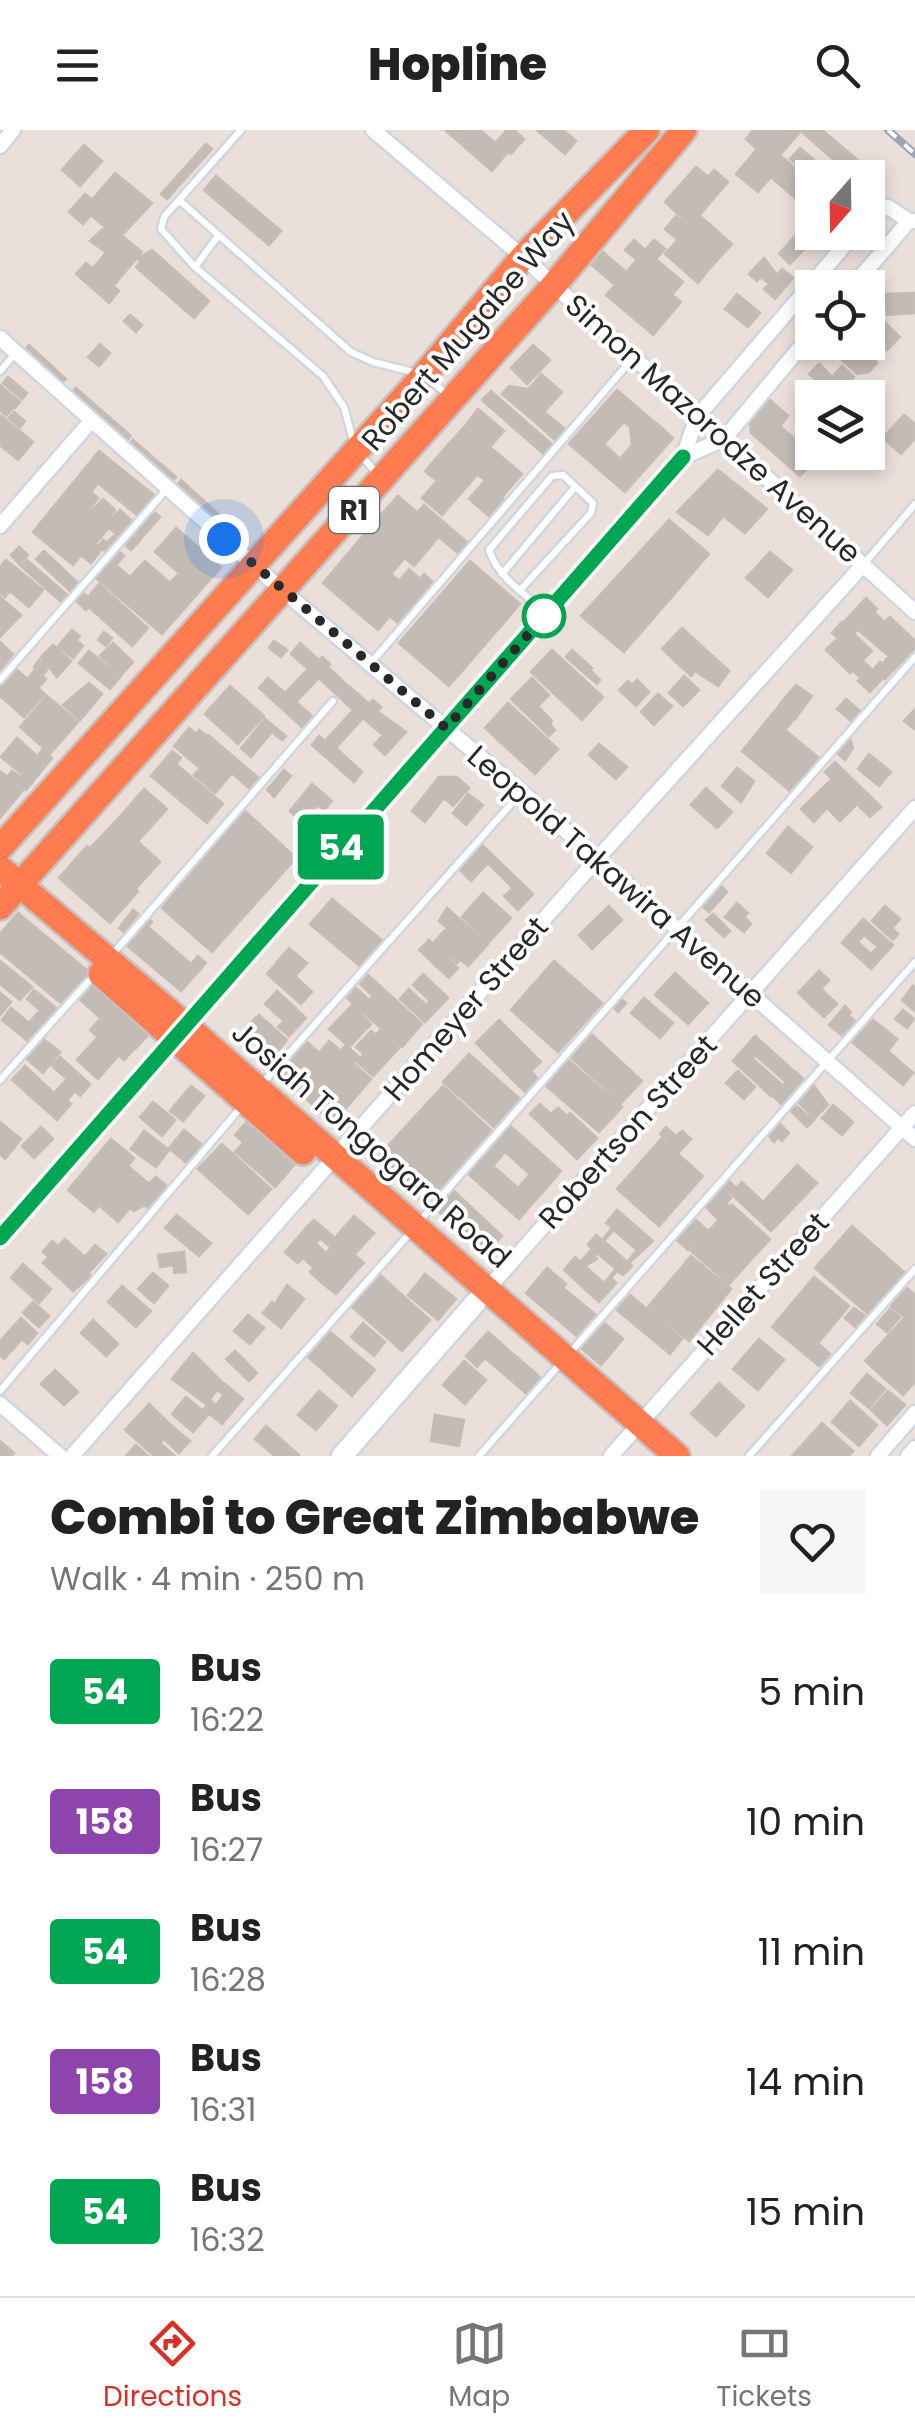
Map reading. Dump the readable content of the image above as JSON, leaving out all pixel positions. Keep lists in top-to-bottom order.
{
  "streets": {
    "highway": ["Robert Mugabe Way", "R1", "Josiah Tongogara Road"],
    "street": [
      "Simon Mazorodze Avenue",
      "Leopold Takawira Avenue",
      "Homeyer Street",
      "Robertson Street",
      "Hellet Street"
    ]
  },
  "crossings": [
    ["Robert Mugabe Way", "Simon Mazorodze Avenue"],
    ["Robert Mugabe Way", "Leopold Takawira Avenue"],
    ["Robert Mugabe Way", "Josiah Tongogara Road"],
    ["Simon Mazorodze Avenue", "Homeyer Street"],
    ["Leopold Takawira Avenue", "Homeyer Street"],
    ["Leopold Takawira Avenue", "Robertson Street"],
    ["Leopold Takawira Avenue", "Hellet Street"],
    ["Homeyer Street", "Josiah Tongogara Road"],
    ["Robertson Street", "Josiah Tongogara Road"],
    ["Josiah Tongogara Road", "Hellet Street"]
  ],
  "lines": ["bus line 54"],
  "north": "bottom",
  "page": {
    "header": "Hopline",
    "on_map": "54",
    "heading": ["Combi to Great Zimbabwe", "Walk · 4 min · 250 m"],
    "list": [
      {
        "mark": "54",
        "name": "Bus",
        "note": "16:22",
        "value": "5 min"
      },
      {
        "mark": "158",
        "name": "Bus",
        "note": "16:27",
        "value": "10 min"
      },
      {
        "mark": "54",
        "name": "Bus",
        "note": "16:28",
        "value": "11 min"
      },
      {
        "mark": "158",
        "name": "Bus",
        "note": "16:31",
        "value": "14 min"
      },
      {
        "mark": "54",
        "name": "Bus",
        "note": "16:32",
        "value": "15 min"
      }
    ],
    "tabs": ["Directions", "Map", "Tickets"]
  }
}
